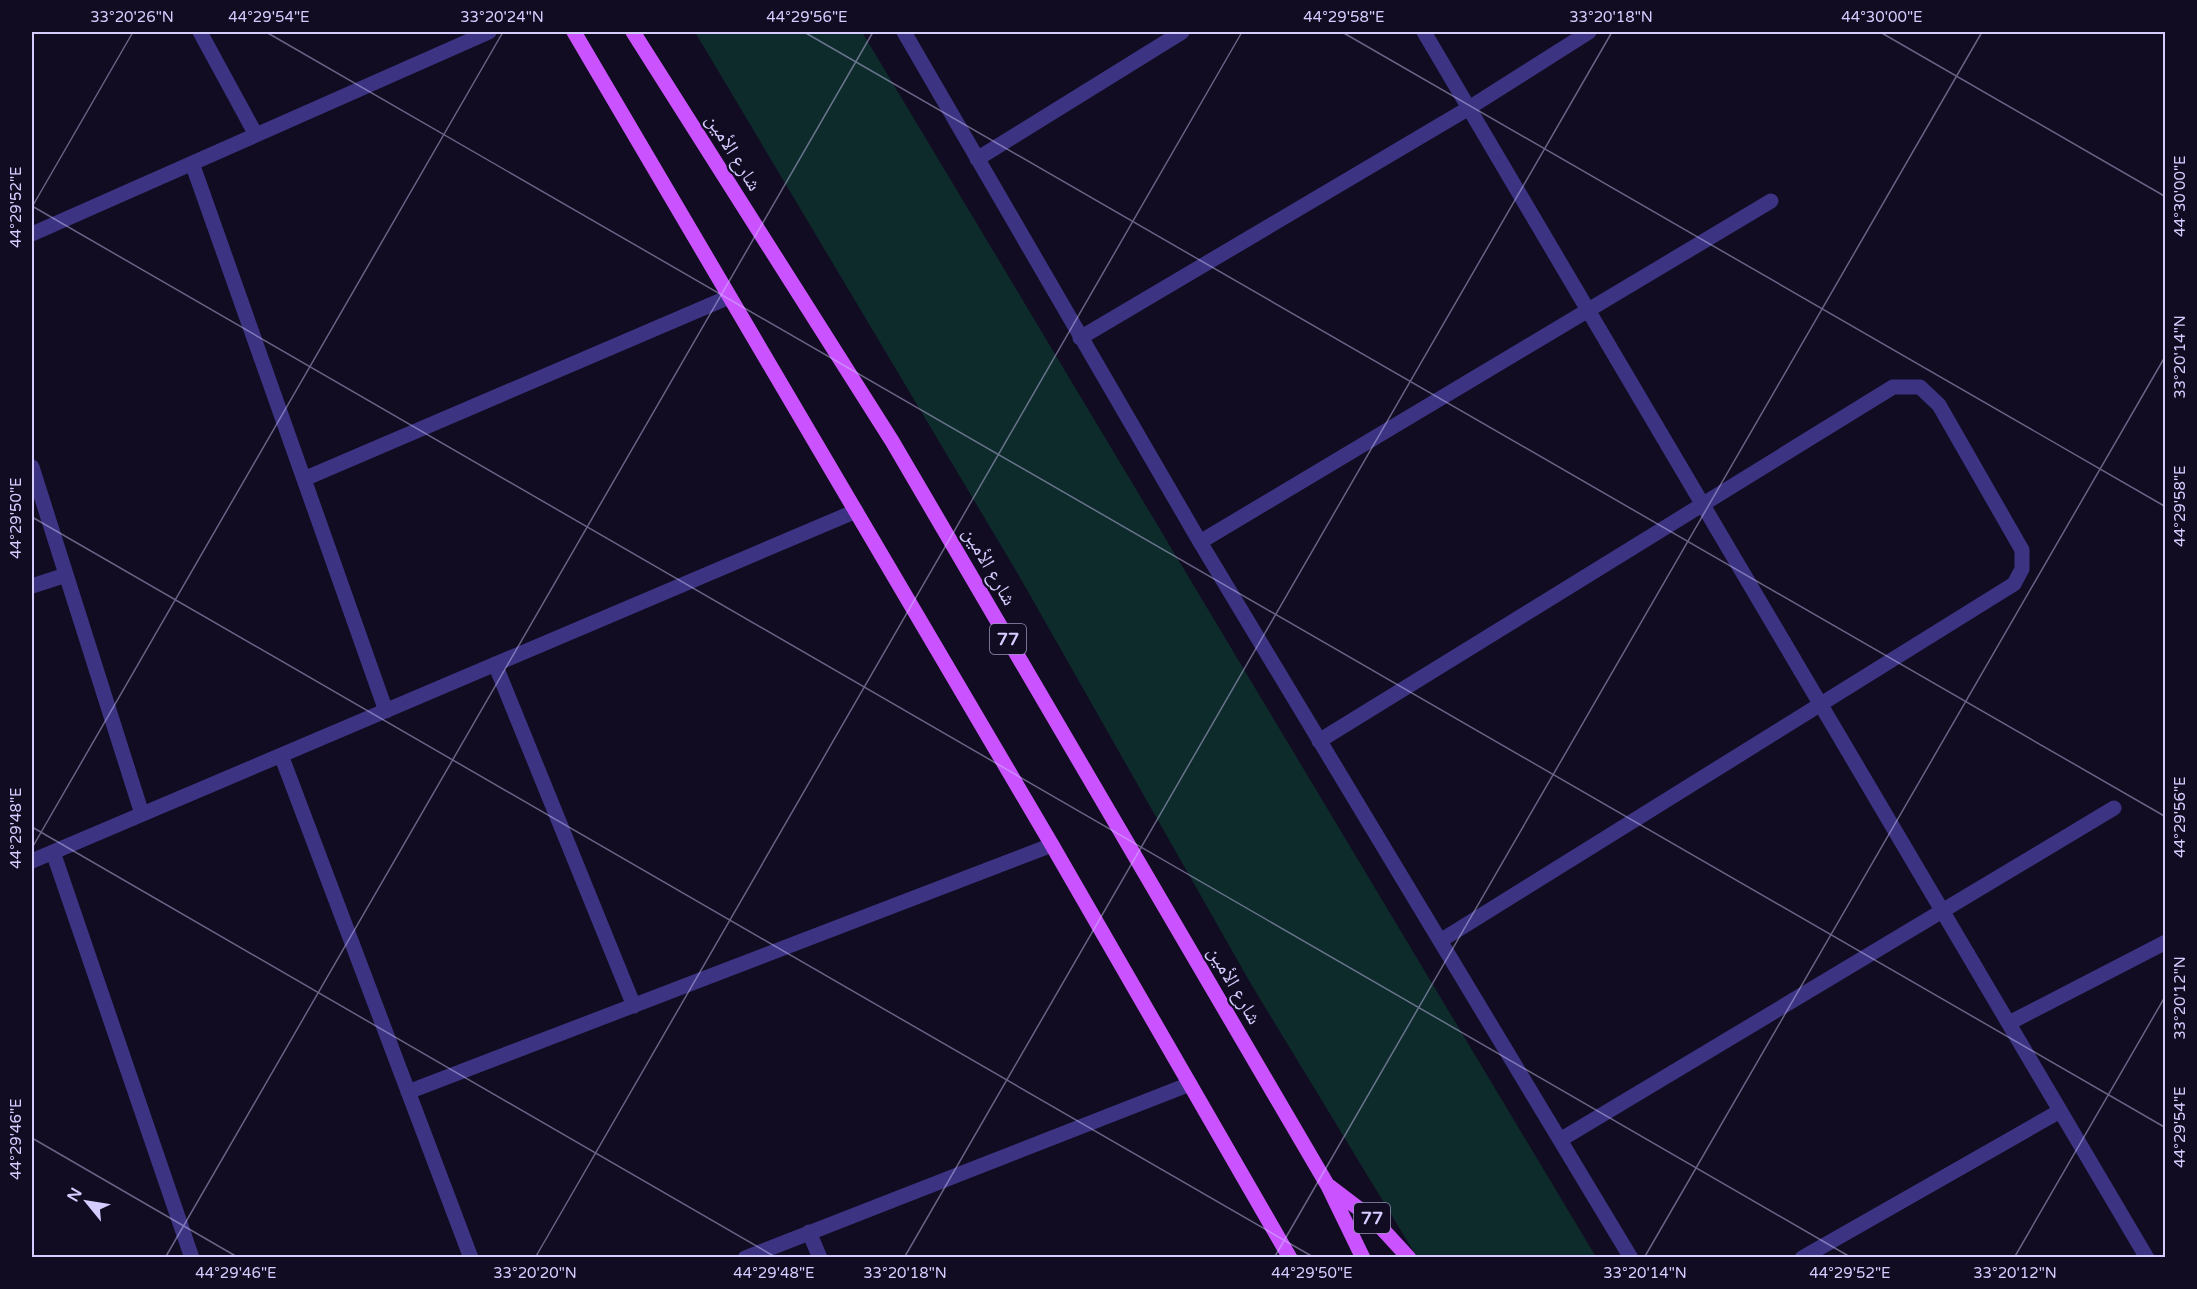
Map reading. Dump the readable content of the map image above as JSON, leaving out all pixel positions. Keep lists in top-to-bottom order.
{
  "streets": {
    "main road": ["شارع الأمين", "77"]
  },
  "crossings": [
    ["شارع الأمين", "77"]
  ],
  "north": "top left",
  "coordinates": [
    "33°20'26\"N",
    "44°29'54\"E",
    "33°20'24\"N",
    "44°29'56\"E",
    "44°29'58\"E",
    "33°20'18\"N",
    "44°30'00\"E",
    "44°29'52\"E",
    "33°20'14\"N",
    "44°29'50\"E",
    "44°29'48\"E",
    "33°20'12\"N",
    "44°29'46\"E",
    "33°20'20\"N"
  ]
}
